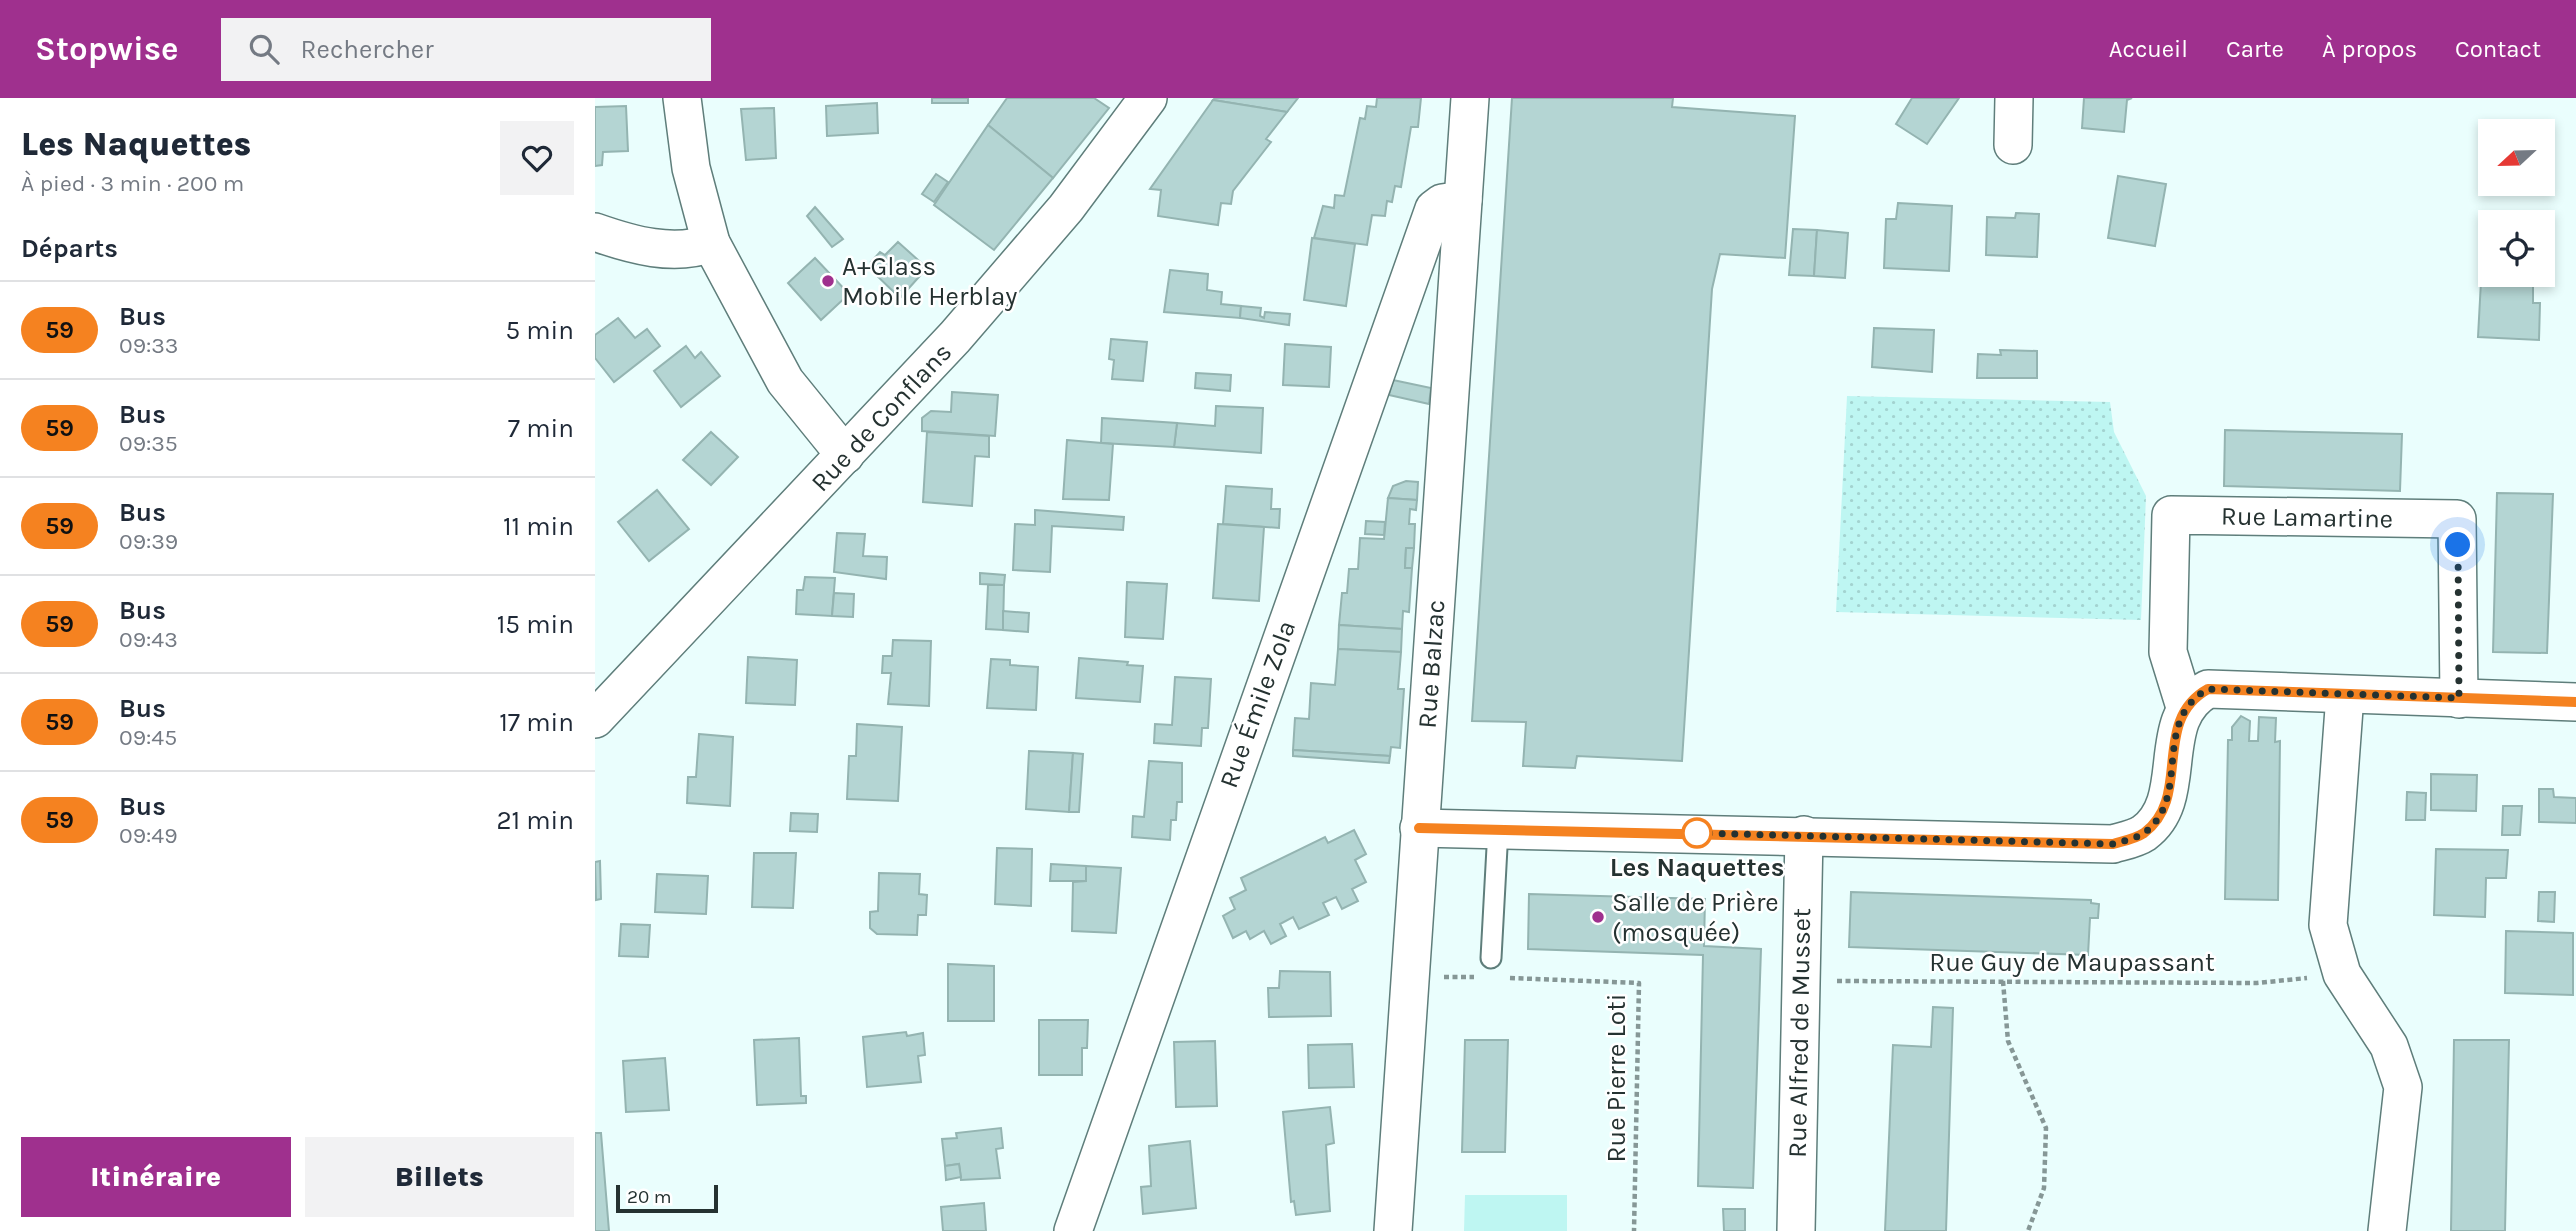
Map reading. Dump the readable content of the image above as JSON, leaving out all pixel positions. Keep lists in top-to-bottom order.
{
  "streets": {
    "street": [
      "Rue de Conflans",
      "Rue Lamartine",
      "Rue Balzac",
      "Rue Émile Zola",
      "Rue Alfred de Musset"
    ],
    "path": ["Rue Guy de Maupassant", "Rue Pierre Loti"]
  },
  "crossings": [
    ["Rue Balzac", "Rue Émile Zola"],
    ["Rue Guy de Maupassant", "Rue Alfred de Musset"]
  ],
  "places": ["A+Glass Mobile Herblay", "Les Naquettes", "Salle de Prière (mosquée)"],
  "lines": ["bus line 59"],
  "scale_bar": "20 m",
  "north": "left",
  "page": {
    "header": "Stopwise",
    "search": "Rechercher",
    "nav": [
      "Accueil",
      "Carte",
      "À propos",
      "Contact"
    ],
    "heading": [
      ["Les Naquettes", "À pied · 3 min · 200 m"],
      "Départs"
    ],
    "list": [
      {
        "mark": "59",
        "name": "Bus",
        "note": "09:33",
        "value": "5 min"
      },
      {
        "mark": "59",
        "name": "Bus",
        "note": "09:35",
        "value": "7 min"
      },
      {
        "mark": "59",
        "name": "Bus",
        "note": "09:39",
        "value": "11 min"
      },
      {
        "mark": "59",
        "name": "Bus",
        "note": "09:43",
        "value": "15 min"
      },
      {
        "mark": "59",
        "name": "Bus",
        "note": "09:45",
        "value": "17 min"
      },
      {
        "mark": "59",
        "name": "Bus",
        "note": "09:49",
        "value": "21 min"
      }
    ],
    "buttons": ["Itinéraire", "Billets"],
    "scale": "20 m"
  }
}
